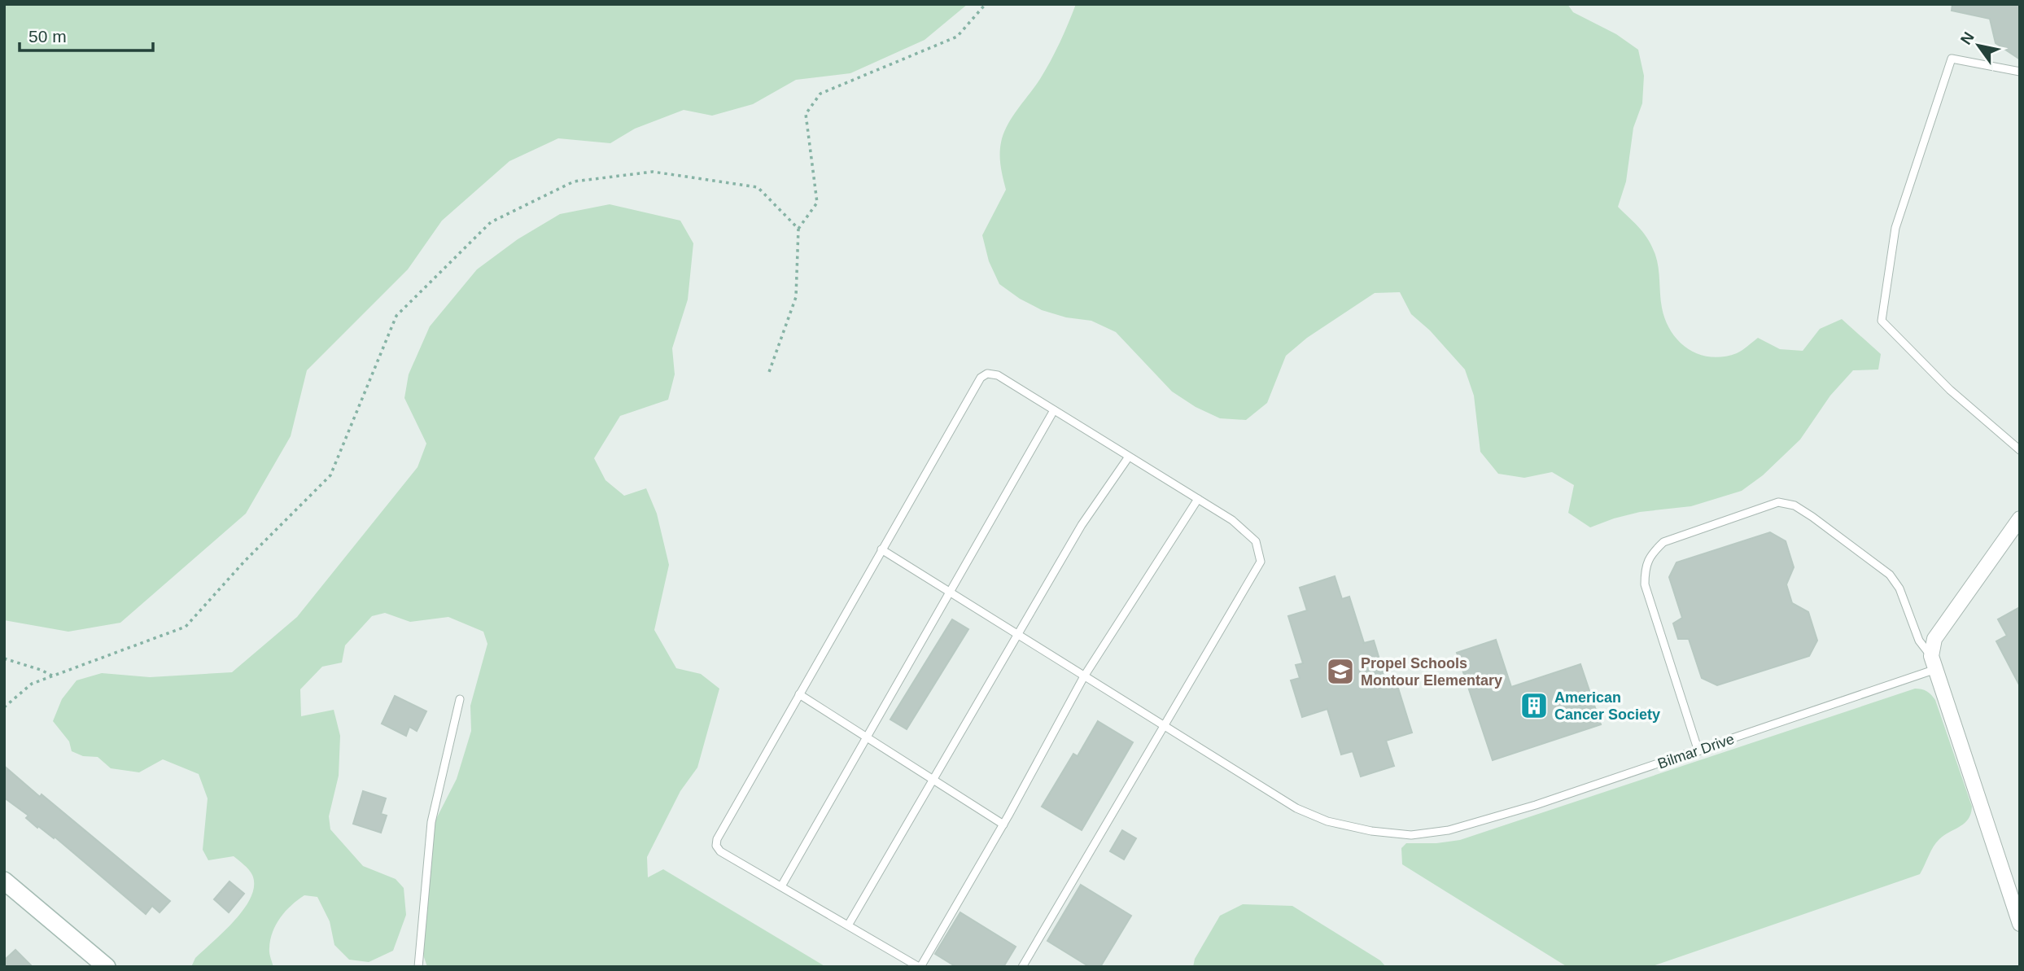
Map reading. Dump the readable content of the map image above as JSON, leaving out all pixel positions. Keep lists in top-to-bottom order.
{
  "streets": {
    "lane": ["Bilmar Drive"]
  },
  "places": {
    "school or university": ["Propel Schools Montour Elementary"],
    "building": ["American Cancer Society"]
  },
  "scale_bar": "50 m",
  "north": "top left"
}
